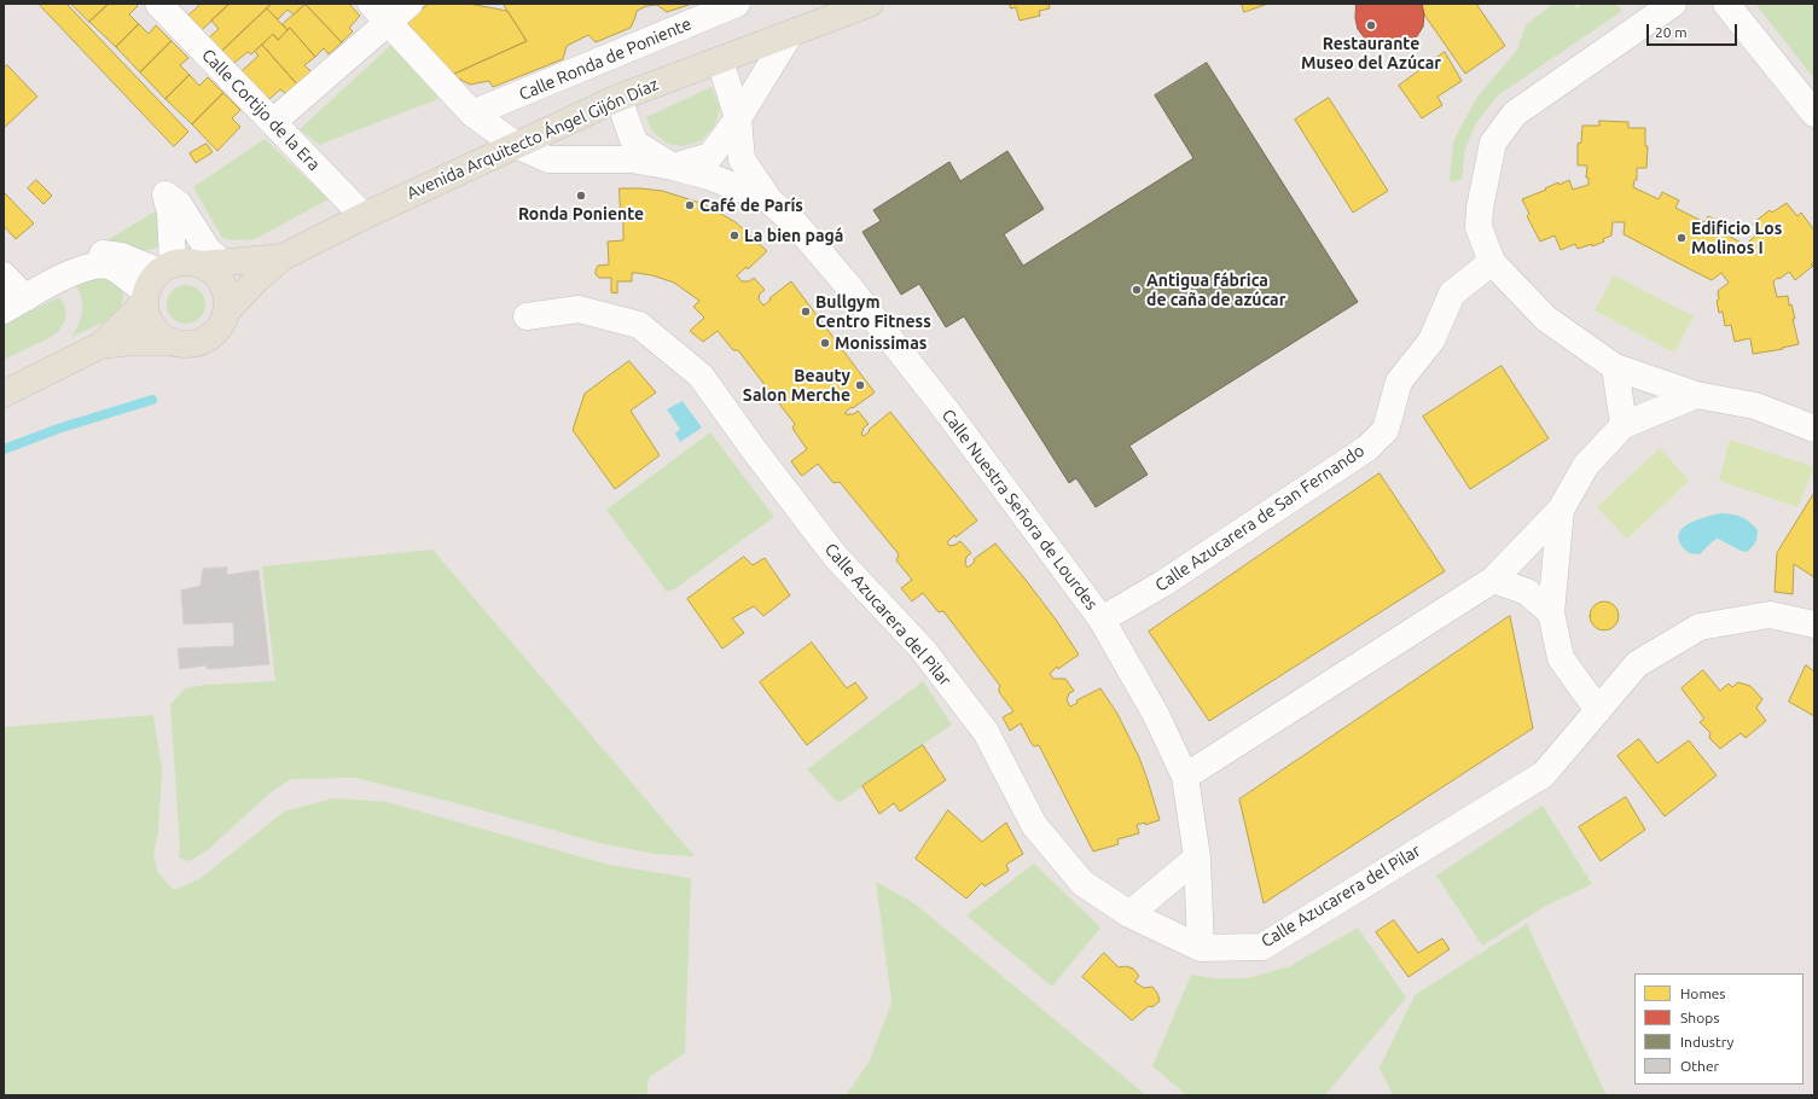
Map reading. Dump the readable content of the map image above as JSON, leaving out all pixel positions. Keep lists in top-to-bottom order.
{
  "streets": {
    "main road": ["Avenida Arquitecto Ángel Gijón Díaz"],
    "street": [
      "Calle Ronda de Poniente",
      "Calle Cortijo de la Era",
      "Calle Nuestra Señora de Lourdes",
      "Calle Azucarera de San Fernando",
      "Calle Azucarera del Pilar"
    ]
  },
  "crossings": [
    ["Calle Ronda de Poniente", "Calle Nuestra Señora de Lourdes"],
    ["Calle Cortijo de la Era", "Avenida Arquitecto Ángel Gijón Díaz"],
    ["Avenida Arquitecto Ángel Gijón Díaz", "Calle Nuestra Señora de Lourdes"],
    ["Calle Nuestra Señora de Lourdes", "Calle Azucarera de San Fernando"],
    ["Calle Nuestra Señora de Lourdes", "Calle Azucarera del Pilar"]
  ],
  "places": [
    "Restaurante Museo del Azúcar",
    "Ronda Poniente",
    "Café de París",
    "La bien pagá",
    "Edificio Los Molinos I",
    "Antigua fábrica de caña de azúcar",
    "Bullgym Centro Fitness",
    "Monissimas",
    "Beauty Salon Merche"
  ],
  "legend": [
    "Homes",
    "Shops",
    "Industry",
    "Other"
  ],
  "scale_bar": "20 m"
}
